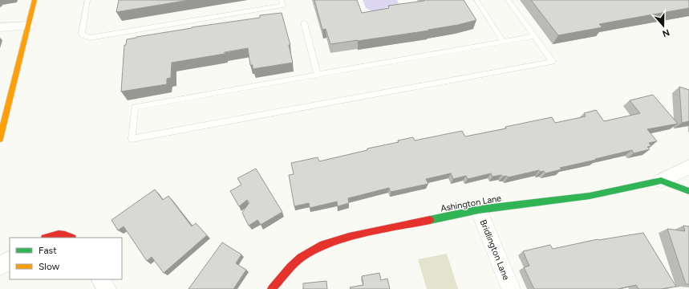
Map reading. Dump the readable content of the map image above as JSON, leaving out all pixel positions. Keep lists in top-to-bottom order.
{
  "streets": {
    "street": ["Ashington Lane", "Bridlington Lane"]
  },
  "crossings": [
    ["Ashington Lane", "Bridlington Lane"]
  ],
  "legend": ["Fast", "Slow"],
  "north": "bottom"
}
